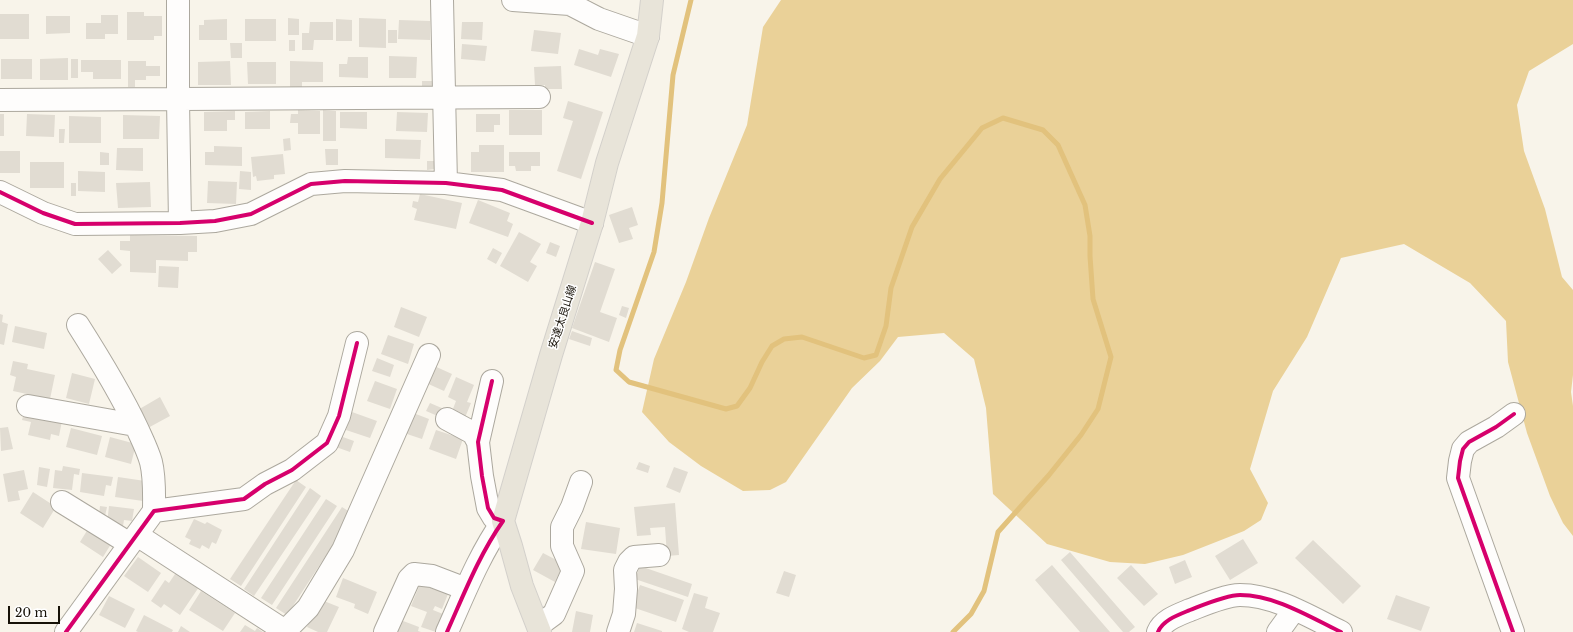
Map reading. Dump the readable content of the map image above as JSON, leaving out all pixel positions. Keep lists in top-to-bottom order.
{
  "streets": {
    "main road": ["安達太良山線"]
  },
  "scale_bar": "20 m"
}
